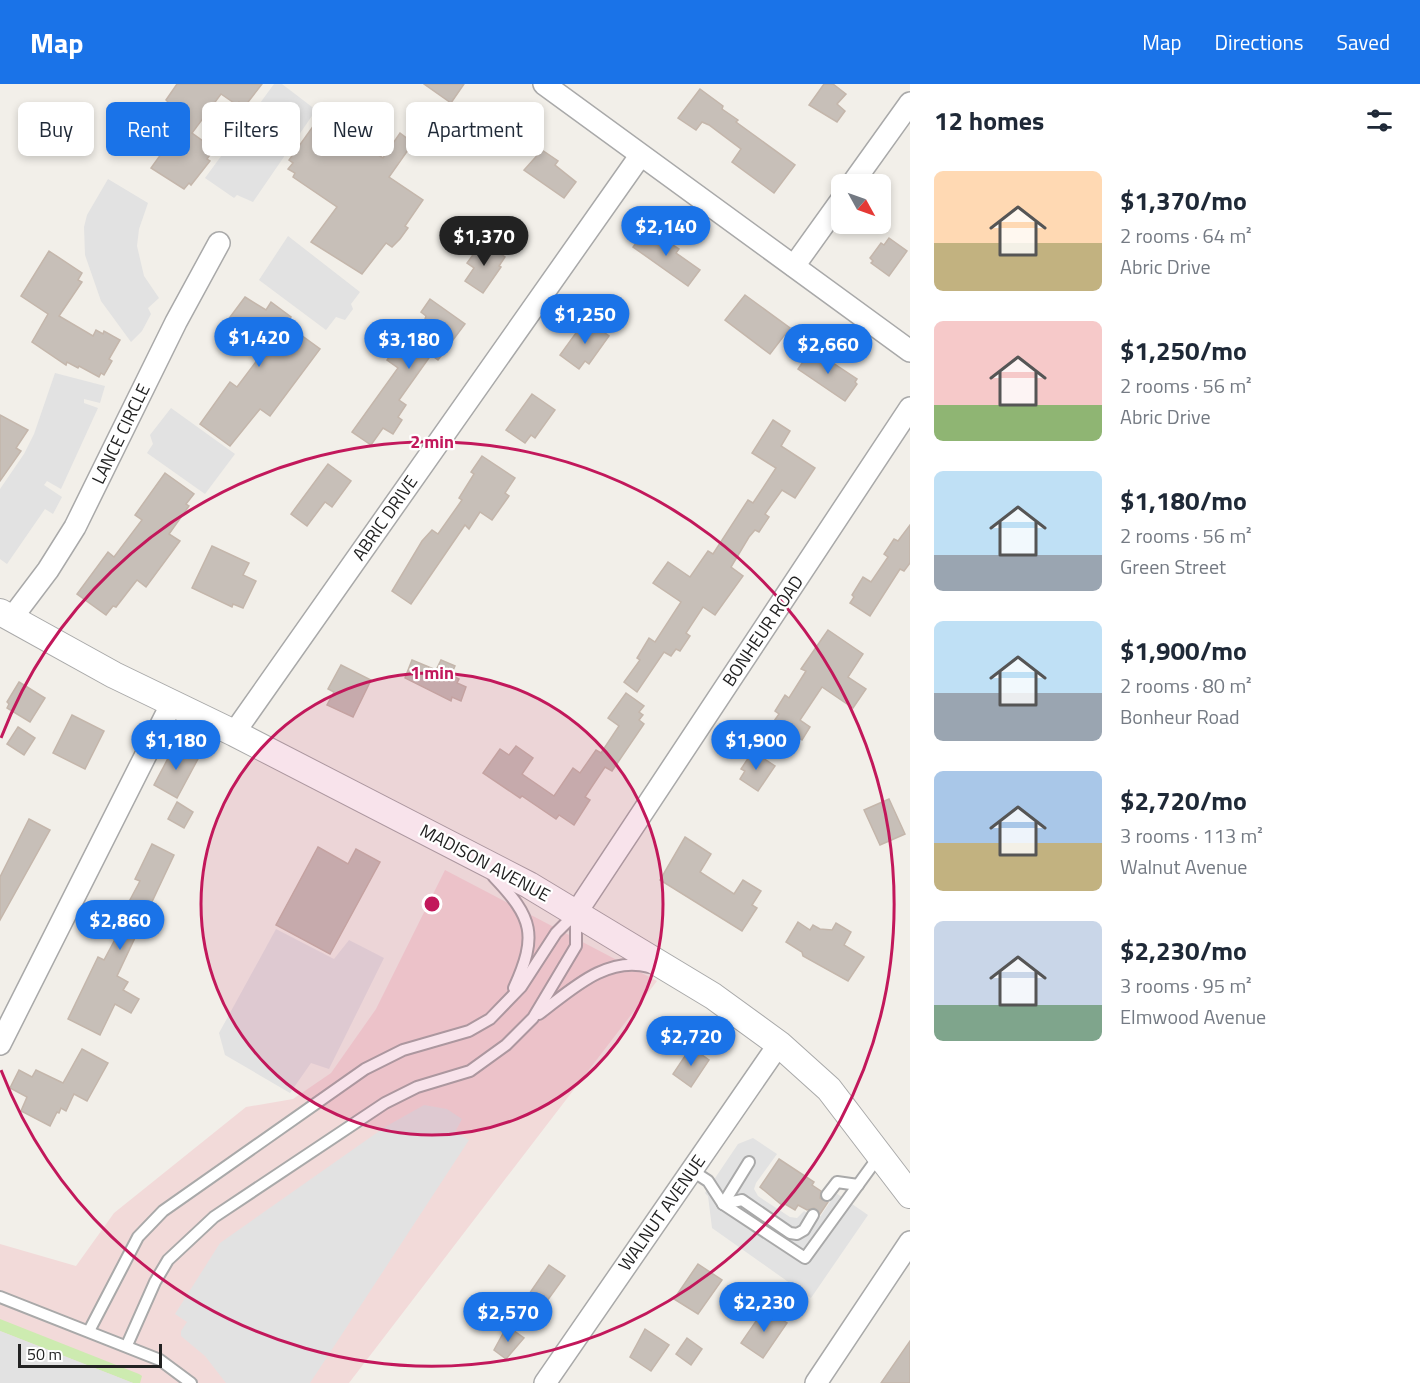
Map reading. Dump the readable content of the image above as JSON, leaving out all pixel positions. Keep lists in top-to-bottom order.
{
  "streets": {
    "street": [
      "LANCE CIRCLE",
      "ABRIC DRIVE",
      "BONHEUR ROAD",
      "MADISON AVENUE",
      "WALNUT AVENUE"
    ]
  },
  "crossings": [
    ["LANCE CIRCLE", "MADISON AVENUE"],
    ["ABRIC DRIVE", "MADISON AVENUE"],
    ["BONHEUR ROAD", "MADISON AVENUE"],
    ["MADISON AVENUE", "WALNUT AVENUE"]
  ],
  "scale_bar": "50 m",
  "north": "bottom right",
  "page": {
    "header": "Map",
    "nav": ["Map", "Directions", "Saved"],
    "heading": "12 homes",
    "chip": [
      "Buy",
      "Rent",
      "Filters",
      "New",
      "Apartment"
    ],
    "list": [
      {
        "name": "$1,370/mo",
        "note": "2 rooms · 64 m² · Abric Drive"
      },
      {
        "name": "$1,250/mo",
        "note": "2 rooms · 56 m² · Abric Drive"
      },
      {
        "name": "$1,180/mo",
        "note": "2 rooms · 56 m² · Green Street"
      },
      {
        "name": "$1,900/mo",
        "note": "2 rooms · 80 m² · Bonheur Road"
      },
      {
        "name": "$2,720/mo",
        "note": "3 rooms · 113 m² · Walnut Avenue"
      },
      {
        "name": "$2,230/mo",
        "note": "3 rooms · 95 m² · Elmwood Avenue"
      }
    ],
    "price": [
      "$2,140",
      "$1,370",
      "$1,250",
      "$1,420",
      "$3,180",
      "$2,660",
      "$1,180",
      "$1,900",
      "$2,860",
      "$2,720",
      "$2,230",
      "$2,570"
    ],
    "scale": "50 m"
  },
  "rings": ["2 min", "1 min"]
}
